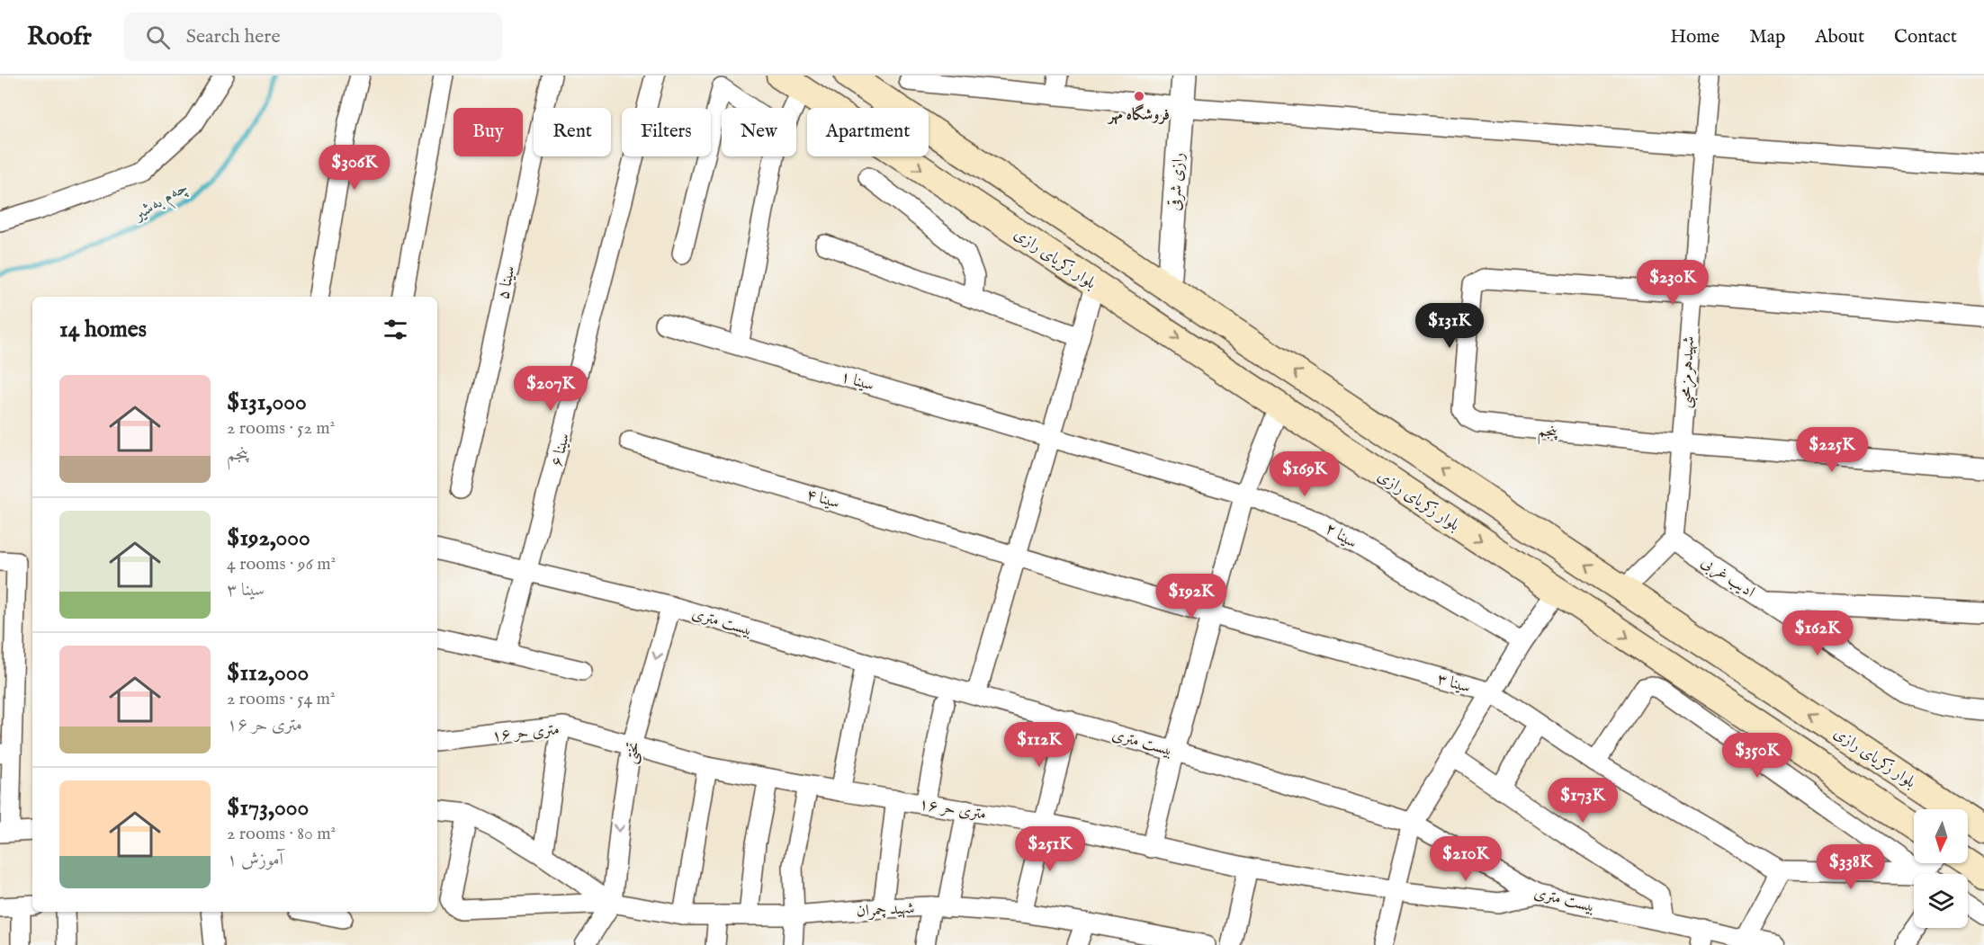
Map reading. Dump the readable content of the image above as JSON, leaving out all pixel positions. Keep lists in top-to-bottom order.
{
  "streets": {
    "main road": ["بلوار زکریای رازی"],
    "street": [
      "رازی شرقی",
      "سینا ۵",
      "شهیدهرمزمحبی",
      "۱ سینا",
      "پنجم",
      "سینا ۶",
      "سینا ۴",
      "سینا ۲",
      "ادیب غربی",
      "بیست متری",
      "سینا ۳",
      "۱۶ متری حر",
      "تختی",
      "شهید چمران"
    ]
  },
  "crossings": [
    ["رازی شرقی", "بلوار زکریای رازی"],
    ["شهیدهرمزمحبی", "پنجم"],
    ["شهیدهرمزمحبی", "ادیب غربی"],
    ["۱ سینا", "سینا ۲"],
    ["سینا ۶", "بیست متری"],
    ["سینا ۴", "سینا ۳"],
    ["بیست متری", "۱۶ متری حر"],
    ["بیست متری", "تختی"],
    ["۱۶ متری حر", "تختی"],
    ["تختی", "شهید چمران"]
  ],
  "water": ["چەم بەشیر"],
  "places": ["فروشگاه مهر"],
  "north": "bottom",
  "page": {
    "header": "Roofr",
    "search": "Search here",
    "nav": [
      "Home",
      "Map",
      "About",
      "Contact"
    ],
    "chip": [
      "Buy",
      "Rent",
      "Filters",
      "New",
      "Apartment"
    ],
    "price": [
      "$306K",
      "$230K",
      "$131K",
      "$207K",
      "$225K",
      "$169K",
      "$192K",
      "$162K",
      "$112K",
      "$350K",
      "$173K",
      "$251K",
      "$210K",
      "$338K"
    ],
    "heading": "14 homes",
    "list": [
      {
        "name": "$131,000",
        "note": "2 rooms · 52 m² · پنجم"
      },
      {
        "name": "$192,000",
        "note": "4 rooms · 96 m² · سینا ۳"
      },
      {
        "name": "$112,000",
        "note": "2 rooms · 54 m² · ۱۶ متری حر"
      },
      {
        "name": "$173,000",
        "note": "2 rooms · 80 m² · آموزش ۱"
      }
    ]
  }
}
